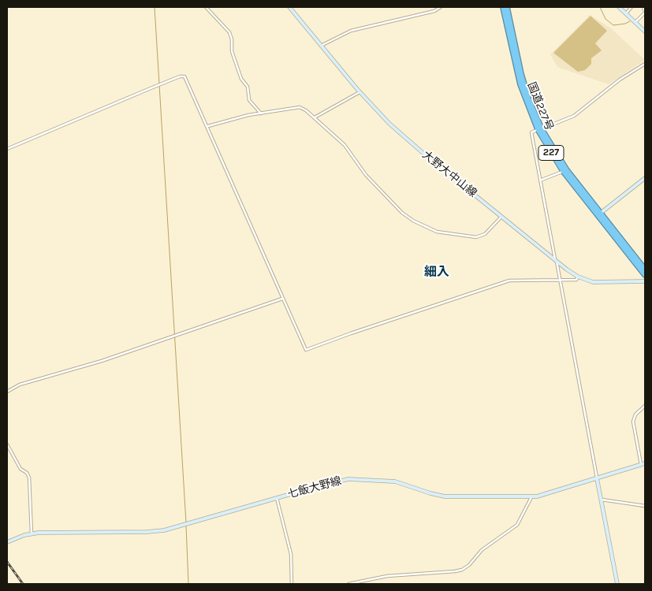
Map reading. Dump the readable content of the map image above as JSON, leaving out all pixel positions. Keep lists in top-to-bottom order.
{
  "streets": {
    "highway": ["国道227号", "227"],
    "main road": ["大野大中山線", "七飯大野線"]
  },
  "districts": ["細入"]
}
